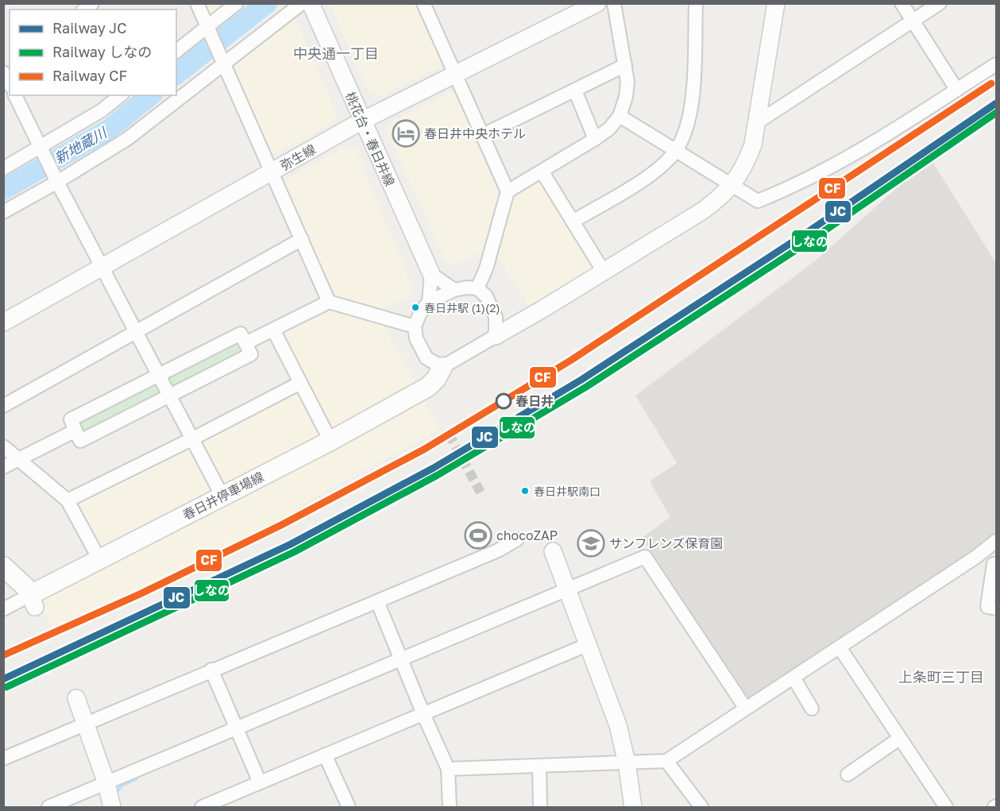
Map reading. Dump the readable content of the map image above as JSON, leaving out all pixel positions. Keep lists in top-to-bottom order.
{
  "streets": {
    "main road": ["春日井停車場線"],
    "street": ["桃花台・春日井線", "弥生線"]
  },
  "crossings": [
    ["桃花台・春日井線", "弥生線"]
  ],
  "districts": ["中央通一丁目", "上条町三丁目"],
  "water": ["新地蔵川"],
  "places": {
    "hotel": ["春日井中央ホテル"],
    "other": ["春日井駅 (1)(2)", "春日井", "春日井駅南口"],
    "sports": ["chocoZAP"],
    "school or university": ["サンフレンズ保育園"]
  },
  "lines": ["rail line CF", "rail line JC", "rail line しなの"],
  "legend": ["Railway JC", "Railway しなの", "Railway CF"]
}
